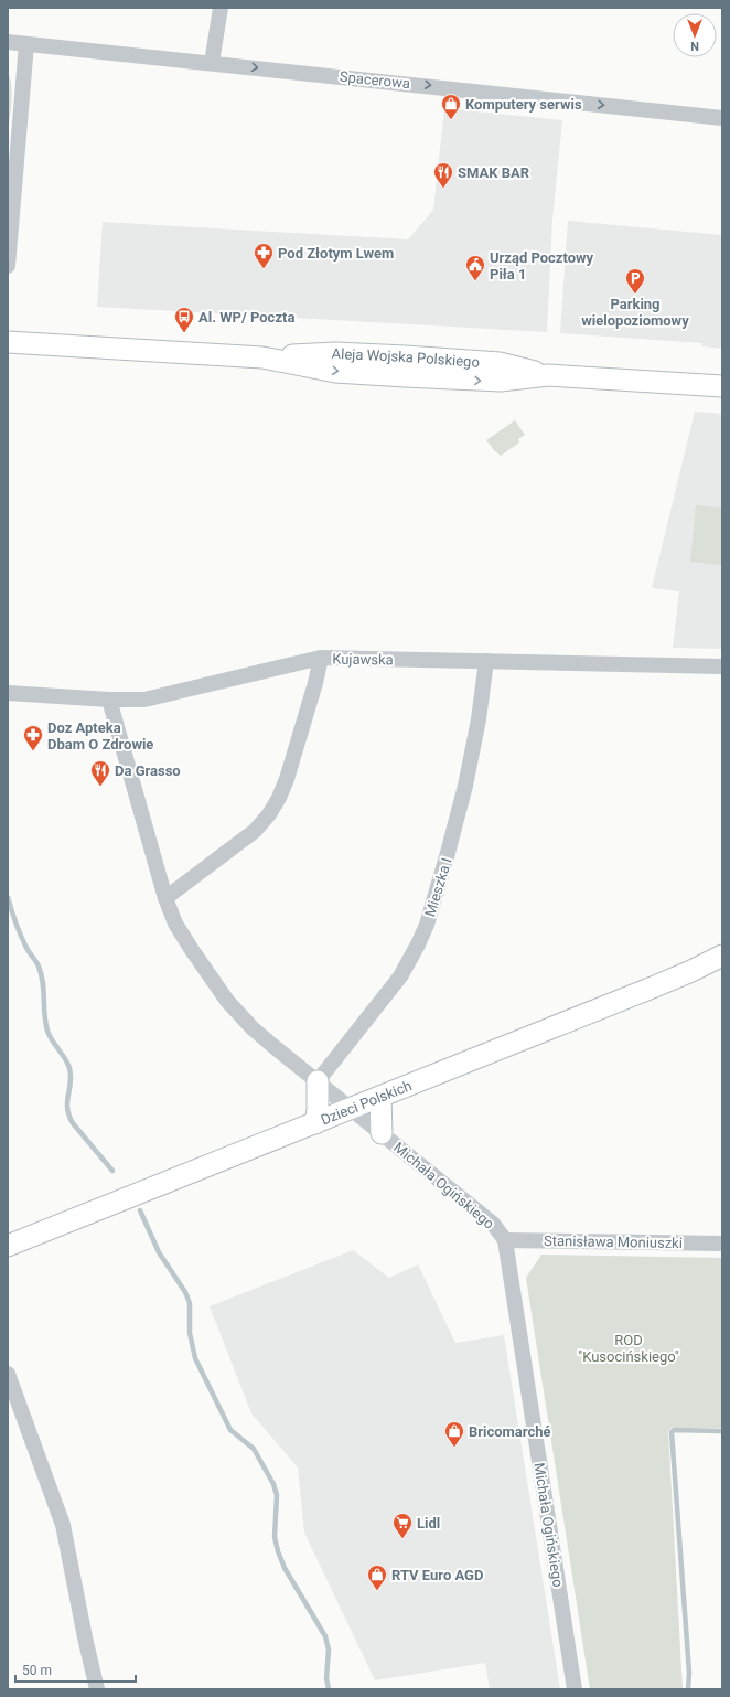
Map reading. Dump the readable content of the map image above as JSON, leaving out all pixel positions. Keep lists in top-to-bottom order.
{
  "streets": {
    "street": [
      "Spacerowa",
      "Aleja Wojska Polskiego",
      "Kujawska",
      "Mieszka I",
      "Dzieci Polskich",
      "Michała Ogińskiego",
      "Stanisława Moniuszki"
    ]
  },
  "crossings": [
    ["Kujawska", "Mieszka I"],
    ["Kujawska", "Michała Ogińskiego"],
    ["Mieszka I", "Michała Ogińskiego"],
    ["Dzieci Polskich", "Michała Ogińskiego"],
    ["Michała Ogińskiego", "Stanisława Moniuszki"]
  ],
  "one_way": ["Spacerowa"],
  "parks": ["ROD \"Kusocińskiego\""],
  "places": {
    "shop": ["Komputery serwis", "Bricomarché", "RTV Euro AGD"],
    "restaurant": ["SMAK BAR", "Da Grasso"],
    "pharmacy": ["Pod Złotym Lwem", "Doz Apteka Dbam O Zdrowie"],
    "public building": ["Urząd Pocztowy Piła 1"],
    "parking": ["Parking wielopoziomowy"],
    "bus stop": ["Al. WP/ Poczta"],
    "supermarket": ["Lidl"]
  },
  "scale_bar": "50 m",
  "north": "bottom"
}
